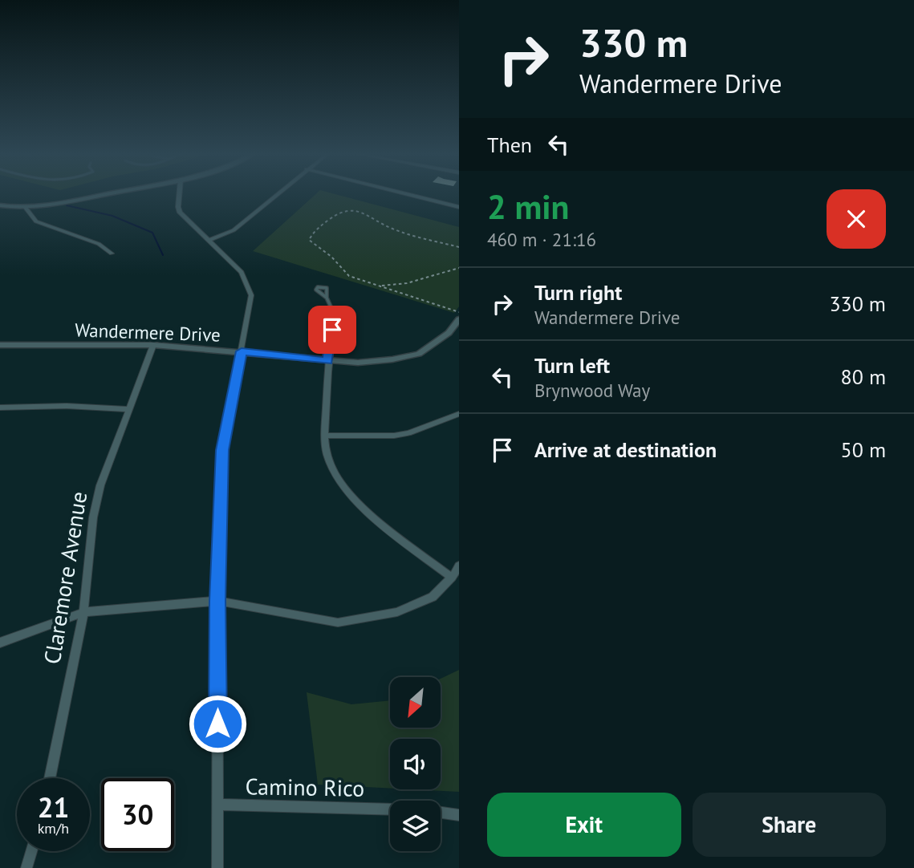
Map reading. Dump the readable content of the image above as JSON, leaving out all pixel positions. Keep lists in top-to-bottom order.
{
  "streets": {
    "street": ["Wandermere Drive", "Claremore Avenue", "Camino Rico"]
  },
  "crossings": [
    ["Wandermere Drive", "Claremore Avenue"]
  ],
  "north": "bottom left",
  "page": {
    "turn": ["330 m", "Wandermere Drive"],
    "then": "Then",
    "heading": ["2 min", "460 m · 21:16"],
    "list": [
      {
        "name": "Turn right",
        "note": "Wandermere Drive",
        "value": "330 m"
      },
      {
        "name": "Turn left",
        "note": "Brynwood Way",
        "value": "80 m"
      },
      {
        "name": "Arrive at destination",
        "value": "50 m"
      }
    ],
    "speed": "21 km/h",
    "limit": "30",
    "buttons": ["Exit", "Share"]
  }
}
